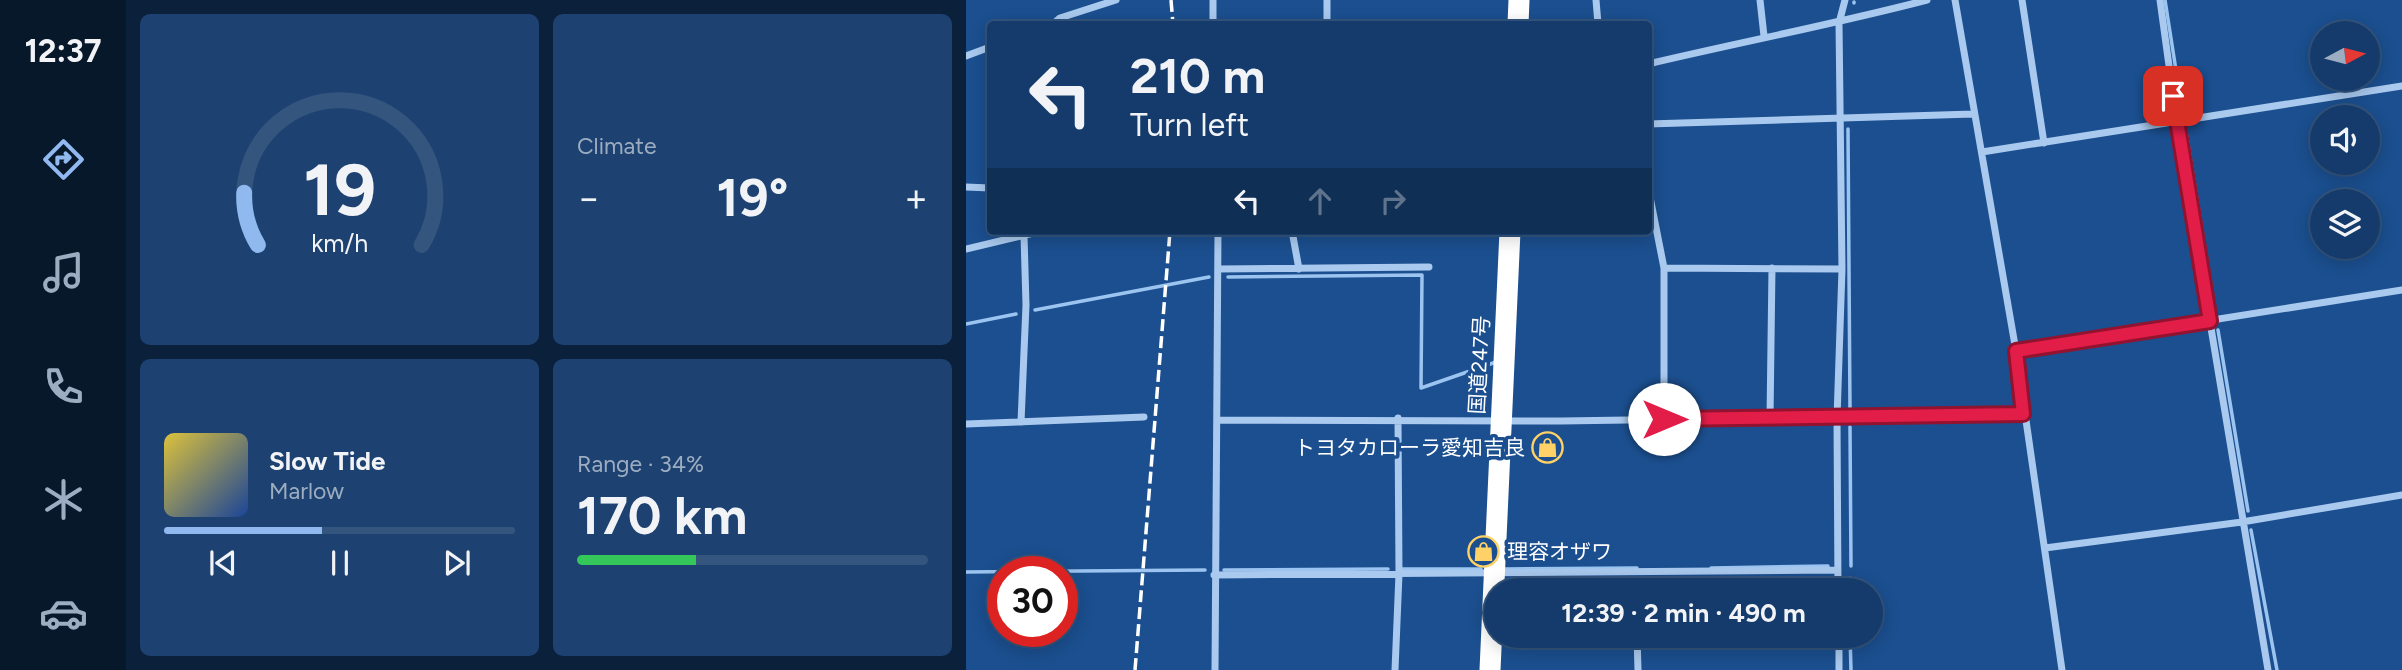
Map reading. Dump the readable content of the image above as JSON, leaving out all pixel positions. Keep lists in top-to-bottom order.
{
  "streets": {
    "highway": ["国道247号"]
  },
  "places": {
    "shop": ["トヨタカローラ愛知吉良", "理容オザワ"]
  },
  "north": "right",
  "page": {
    "tabs": "12:37",
    "tile": [
      "Climate",
      ["Range · 34%", "170 km"]
    ],
    "turn": ["210 m", "Turn left"],
    "heat": ["−", "19°", "+"],
    "song": ["Slow Tide", "Marlow"],
    "limit": "30",
    "trip": "12:39 · 2 min · 490 m",
    "gauge": ["19", "km/h"]
  }
}
